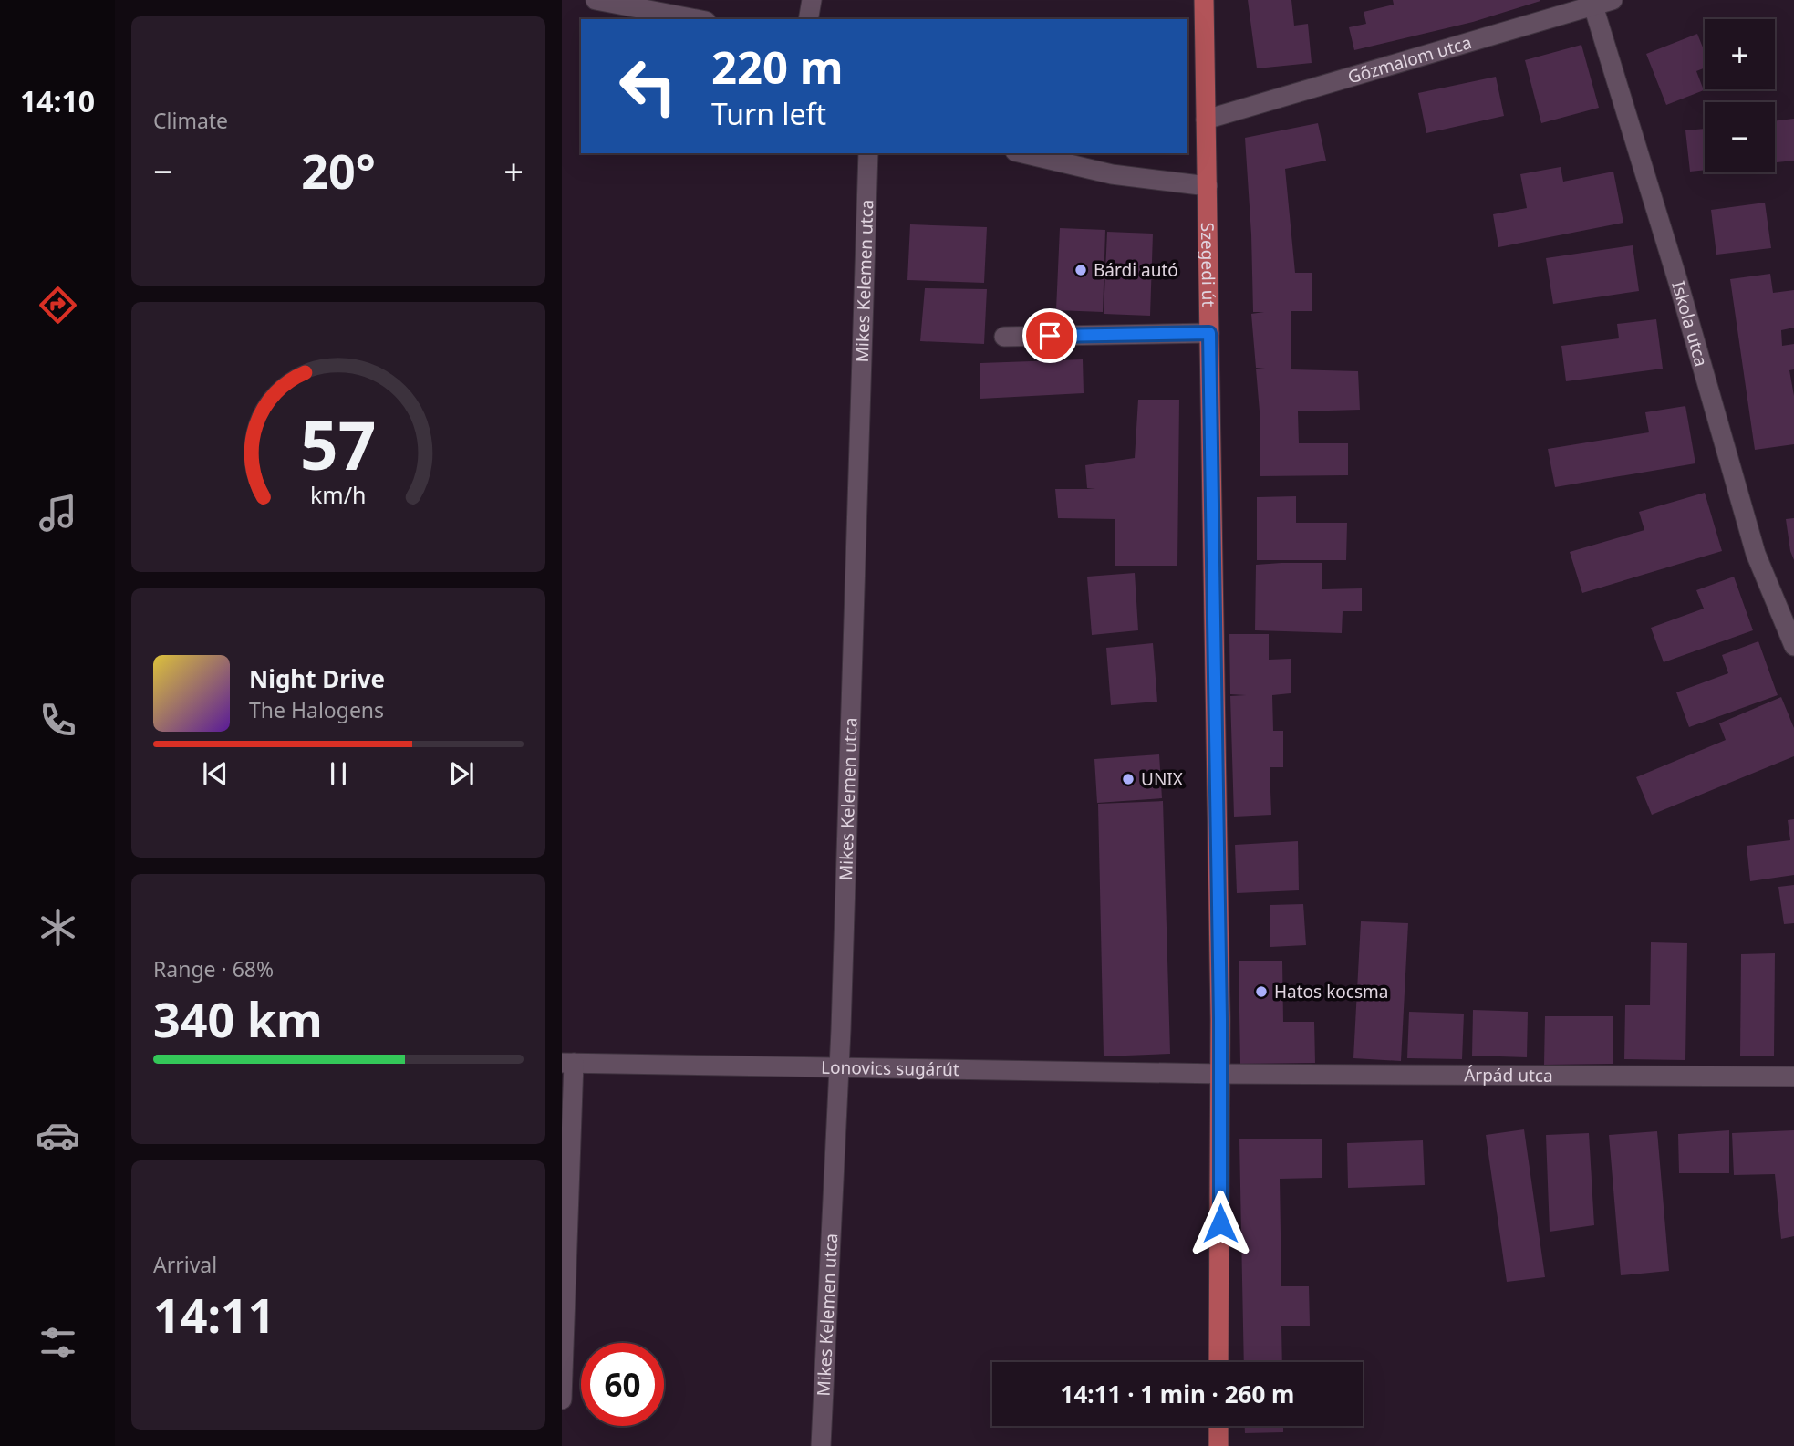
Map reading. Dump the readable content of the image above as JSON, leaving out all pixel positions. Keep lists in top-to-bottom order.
{
  "streets": {
    "main road": ["Szegedi út"],
    "street": [
      "Gőzmalom utca",
      "Mikes Kelemen utca",
      "Iskola utca",
      "Lonovics sugárút",
      "Árpád utca"
    ]
  },
  "crossings": [
    ["Gőzmalom utca", "Szegedi út"],
    ["Gőzmalom utca", "Iskola utca"],
    ["Szegedi út", "Lonovics sugárút"],
    ["Szegedi út", "Árpád utca"],
    ["Mikes Kelemen utca", "Lonovics sugárút"],
    ["Lonovics sugárút", "Árpád utca"]
  ],
  "places": ["Bárdi autó", "UNIX", "Hatos kocsma"],
  "page": {
    "tabs": "14:10",
    "tile": [
      "Climate",
      ["Range · 68%", "340 km"],
      ["Arrival", "14:11"]
    ],
    "map_buttons": ["+", "−"],
    "turn": ["220 m", "Turn left"],
    "heat": ["−", "20°", "+"],
    "song": ["Night Drive", "The Halogens"],
    "limit": "60",
    "trip": "14:11 · 1 min · 260 m",
    "gauge": ["57", "km/h"]
  }
}
